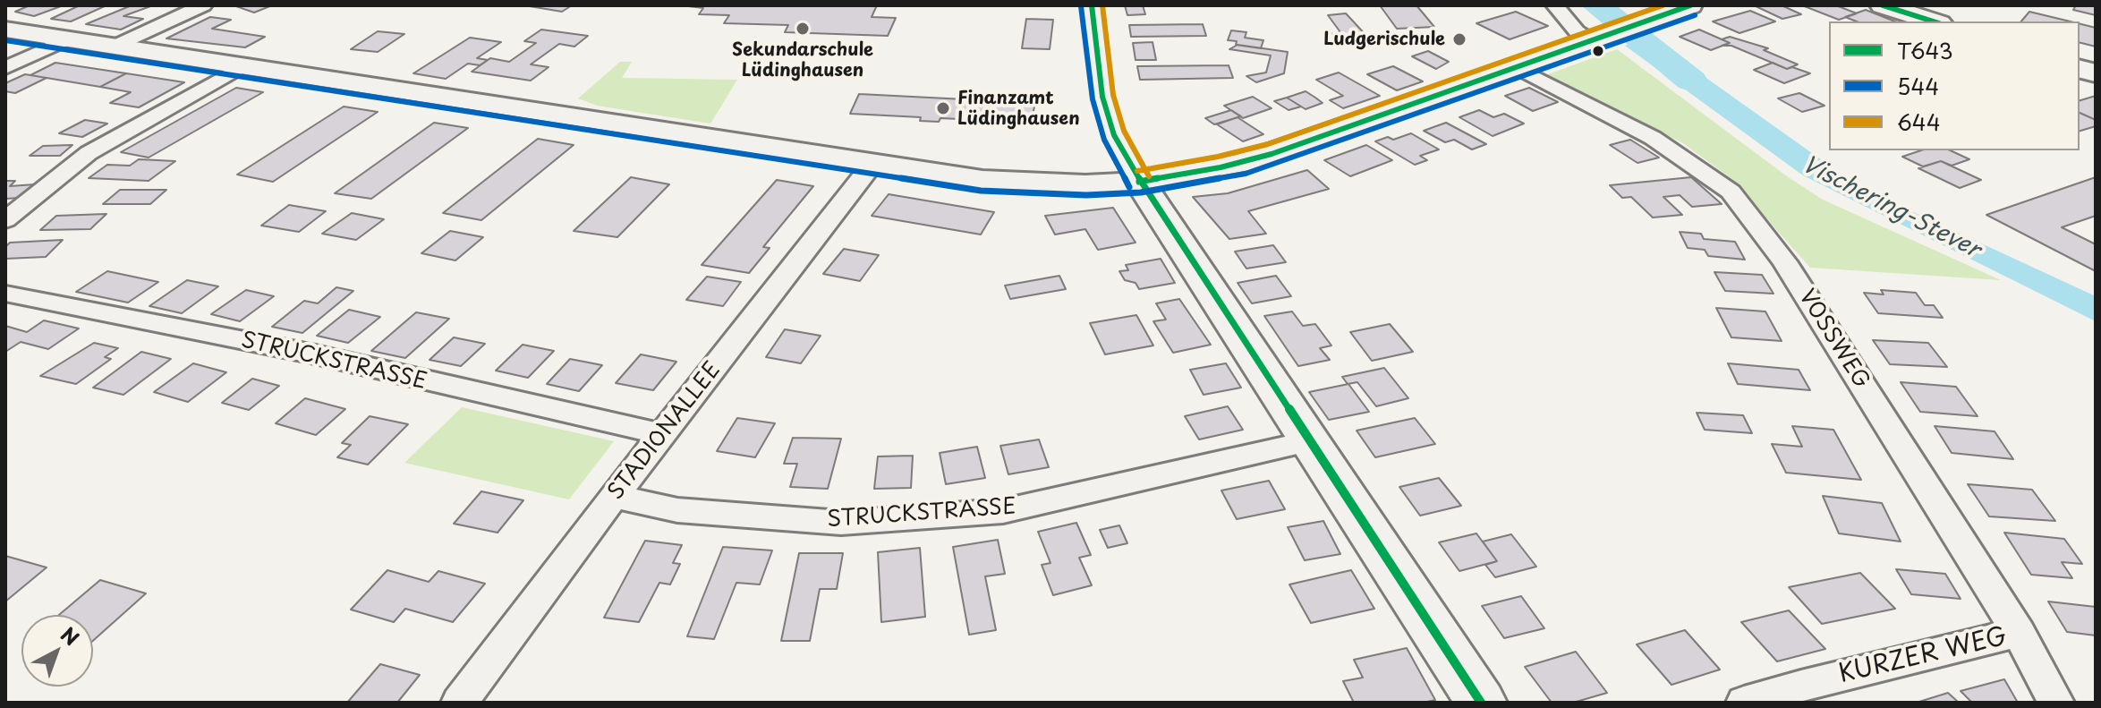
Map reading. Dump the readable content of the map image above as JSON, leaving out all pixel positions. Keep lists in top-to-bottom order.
{
  "streets": {
    "street": [
      "VOSSWEG",
      "STRUCKSTRASSE",
      "STADIONALLEE",
      "KURZER WEG"
    ]
  },
  "crossings": [
    ["VOSSWEG", "KURZER WEG"],
    ["STRUCKSTRASSE", "STADIONALLEE"]
  ],
  "water": ["Vischering-Stever"],
  "places": ["Sekundarschule Lüdinghausen", "Ludgerischule", "Finanzamt Lüdinghausen"],
  "lines": ["transit line T643", "transit line 644", "transit line 544"],
  "legend": ["T643", "544", "644"],
  "north": "top right"
}
